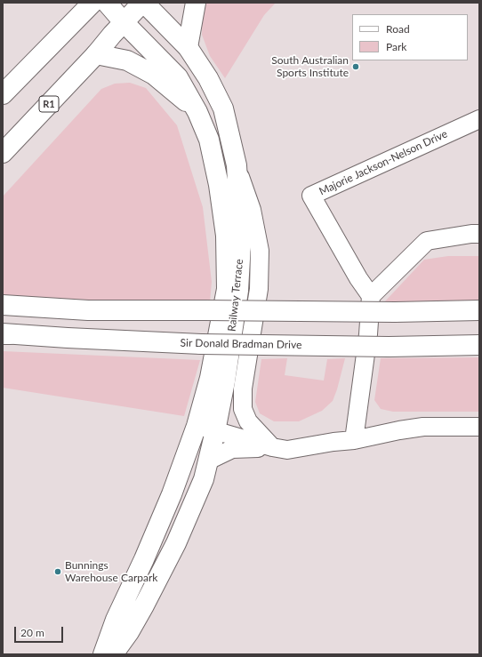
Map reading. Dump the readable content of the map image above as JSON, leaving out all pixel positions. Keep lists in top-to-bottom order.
{
  "streets": {
    "main road": ["R1", "Railway Terrace", "Sir Donald Bradman Drive"],
    "lane": ["Majorie Jackson-Nelson Drive"]
  },
  "crossings": [
    ["R1", "Railway Terrace"]
  ],
  "places": ["South Australian Sports Institute", "Bunnings Warehouse Carpark"],
  "legend": ["Road", "Park"],
  "scale_bar": "20 m"
}
